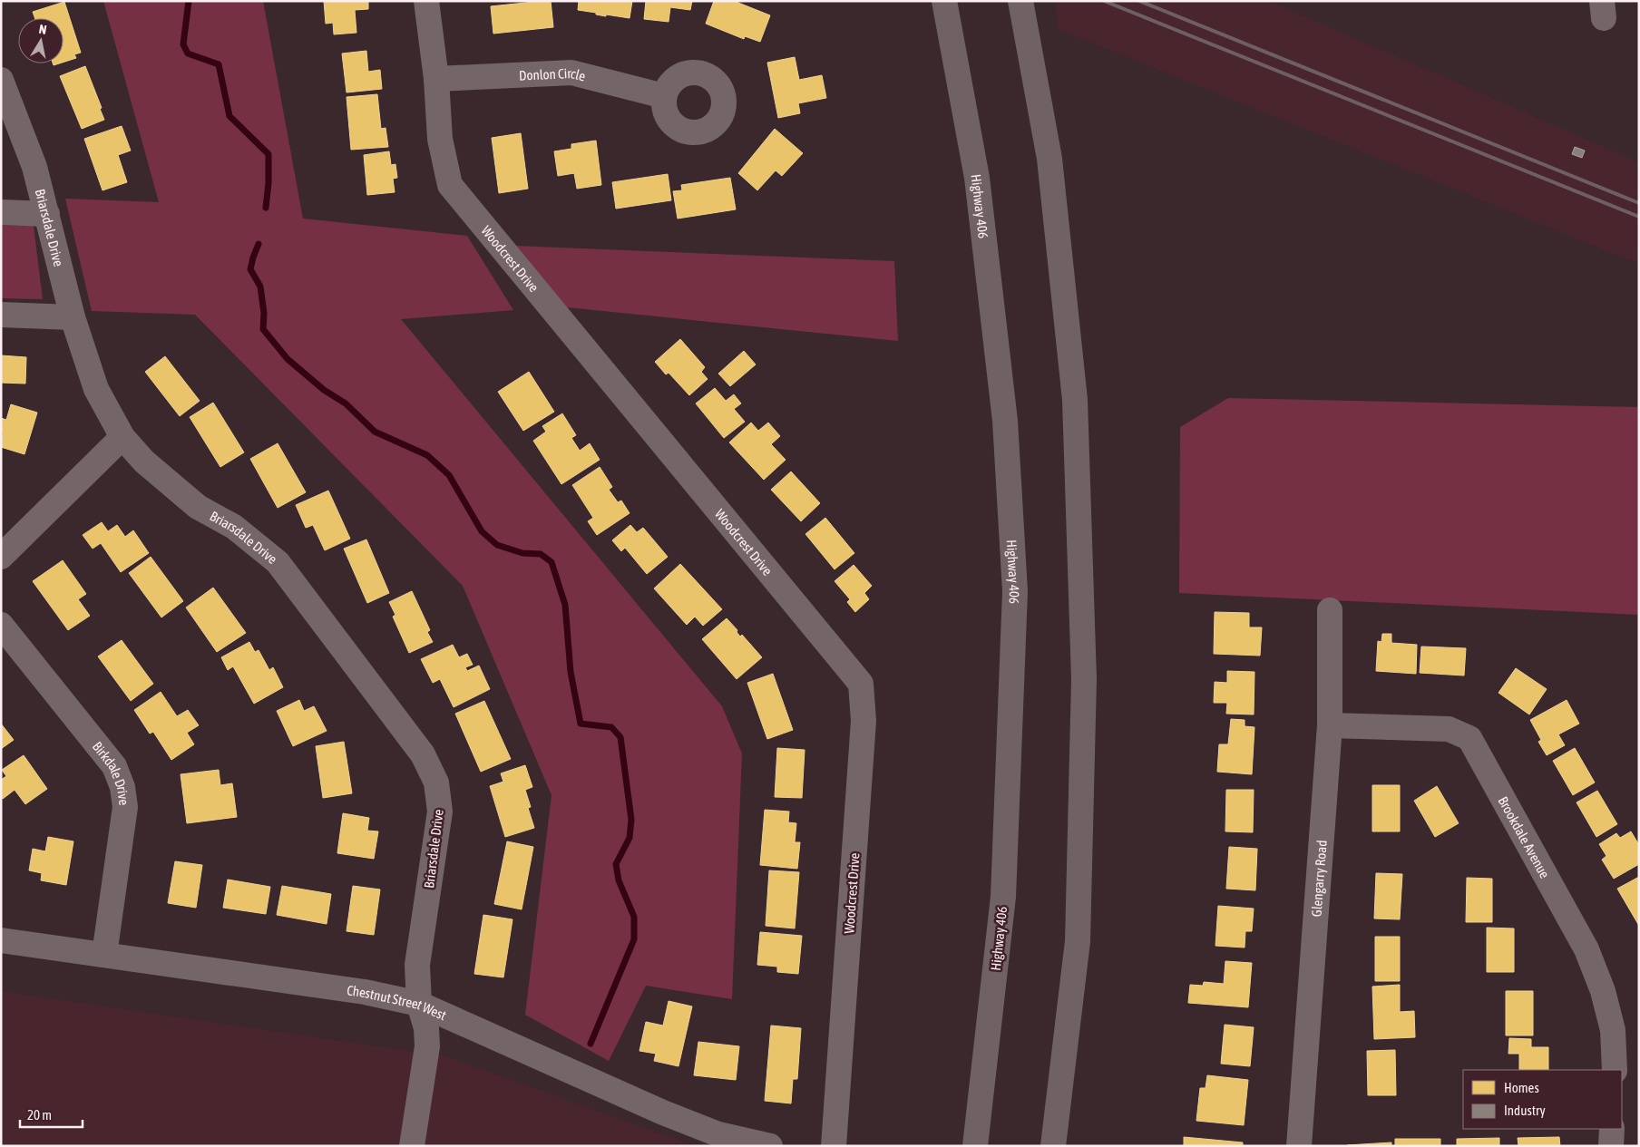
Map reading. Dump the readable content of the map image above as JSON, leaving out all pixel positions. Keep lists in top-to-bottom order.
{
  "streets": {
    "highway": ["Highway 406"],
    "street": [
      "Donlon Circle",
      "Briarsdale Drive",
      "Woodcrest Drive",
      "Birkdale Drive",
      "Brookdale Avenue",
      "Glengarry Road",
      "Chestnut Street West"
    ]
  },
  "crossings": [
    ["Donlon Circle", "Woodcrest Drive"],
    ["Briarsdale Drive", "Chestnut Street West"],
    ["Birkdale Drive", "Chestnut Street West"],
    ["Brookdale Avenue", "Glengarry Road"]
  ],
  "legend": ["Homes", "Industry"],
  "scale_bar": "20 m",
  "north": "top"
}
